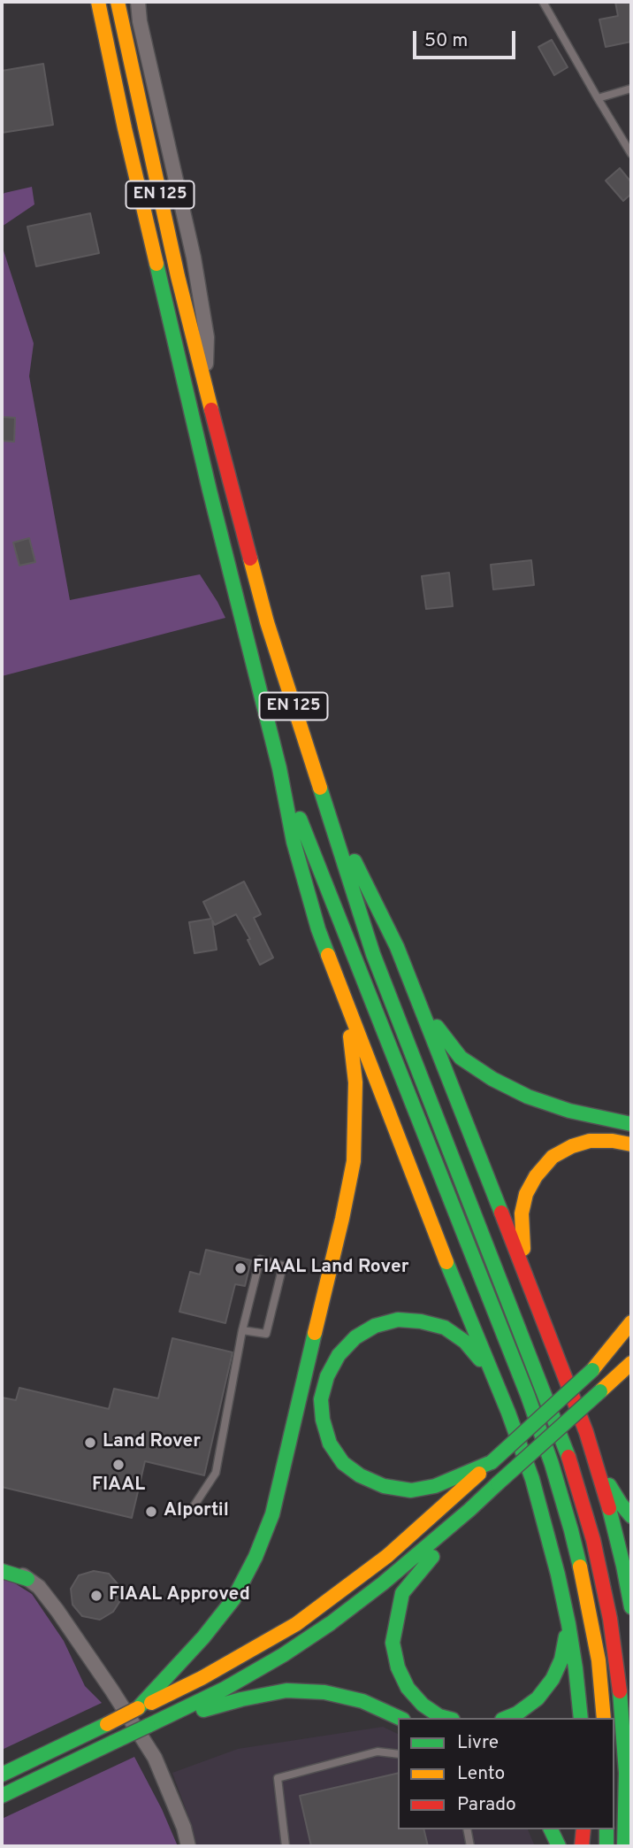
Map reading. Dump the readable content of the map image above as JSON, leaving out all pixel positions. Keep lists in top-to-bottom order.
{
  "streets": {
    "main road": ["EN 125"]
  },
  "places": [
    "FIAAL Land Rover",
    "Land Rover",
    "FIAAL",
    "Alportil",
    "FIAAL Approved"
  ],
  "legend": ["Livre", "Lento", "Parado"],
  "scale_bar": "50 m"
}
